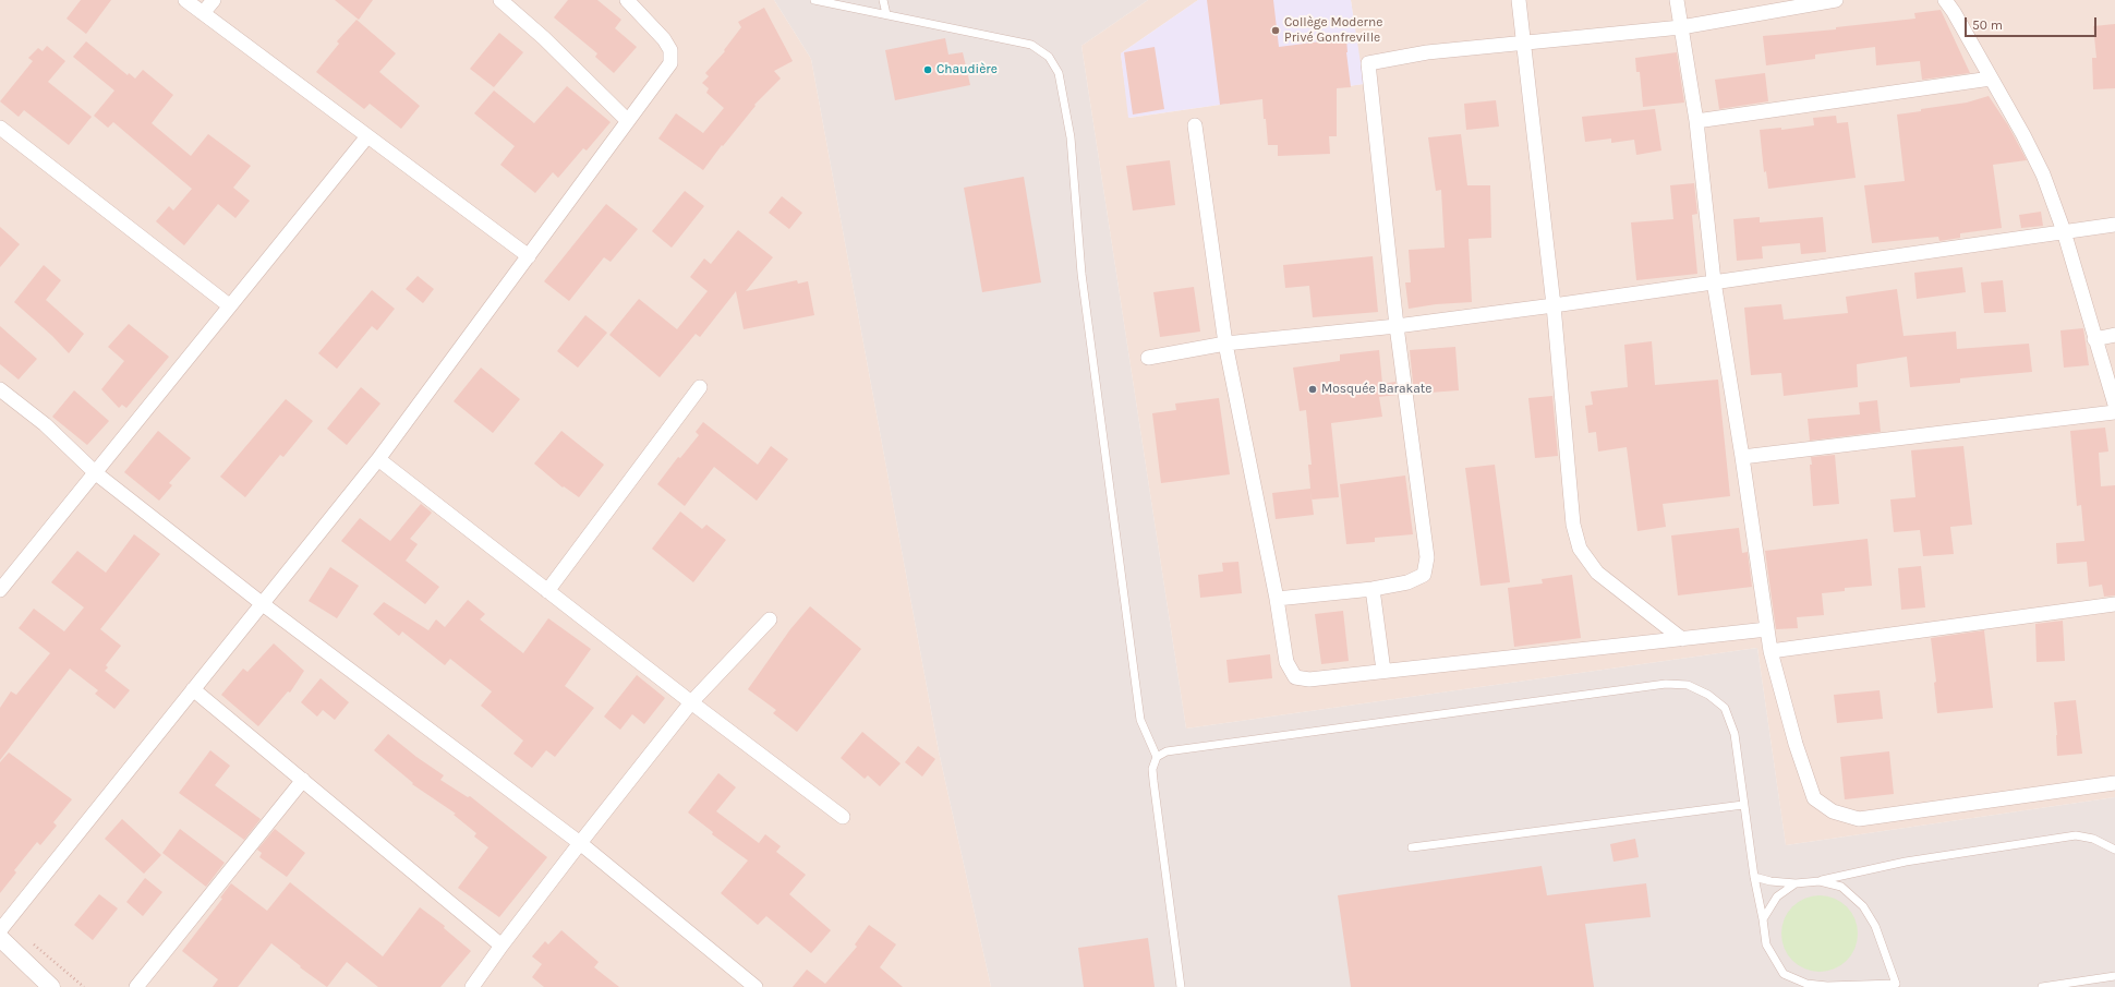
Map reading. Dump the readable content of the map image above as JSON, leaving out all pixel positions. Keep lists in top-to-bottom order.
{
  "places": ["Collège Moderne Privé Gonfreville", "Chaudière", "Mosquée Barakate"],
  "scale_bar": "50 m"
}
